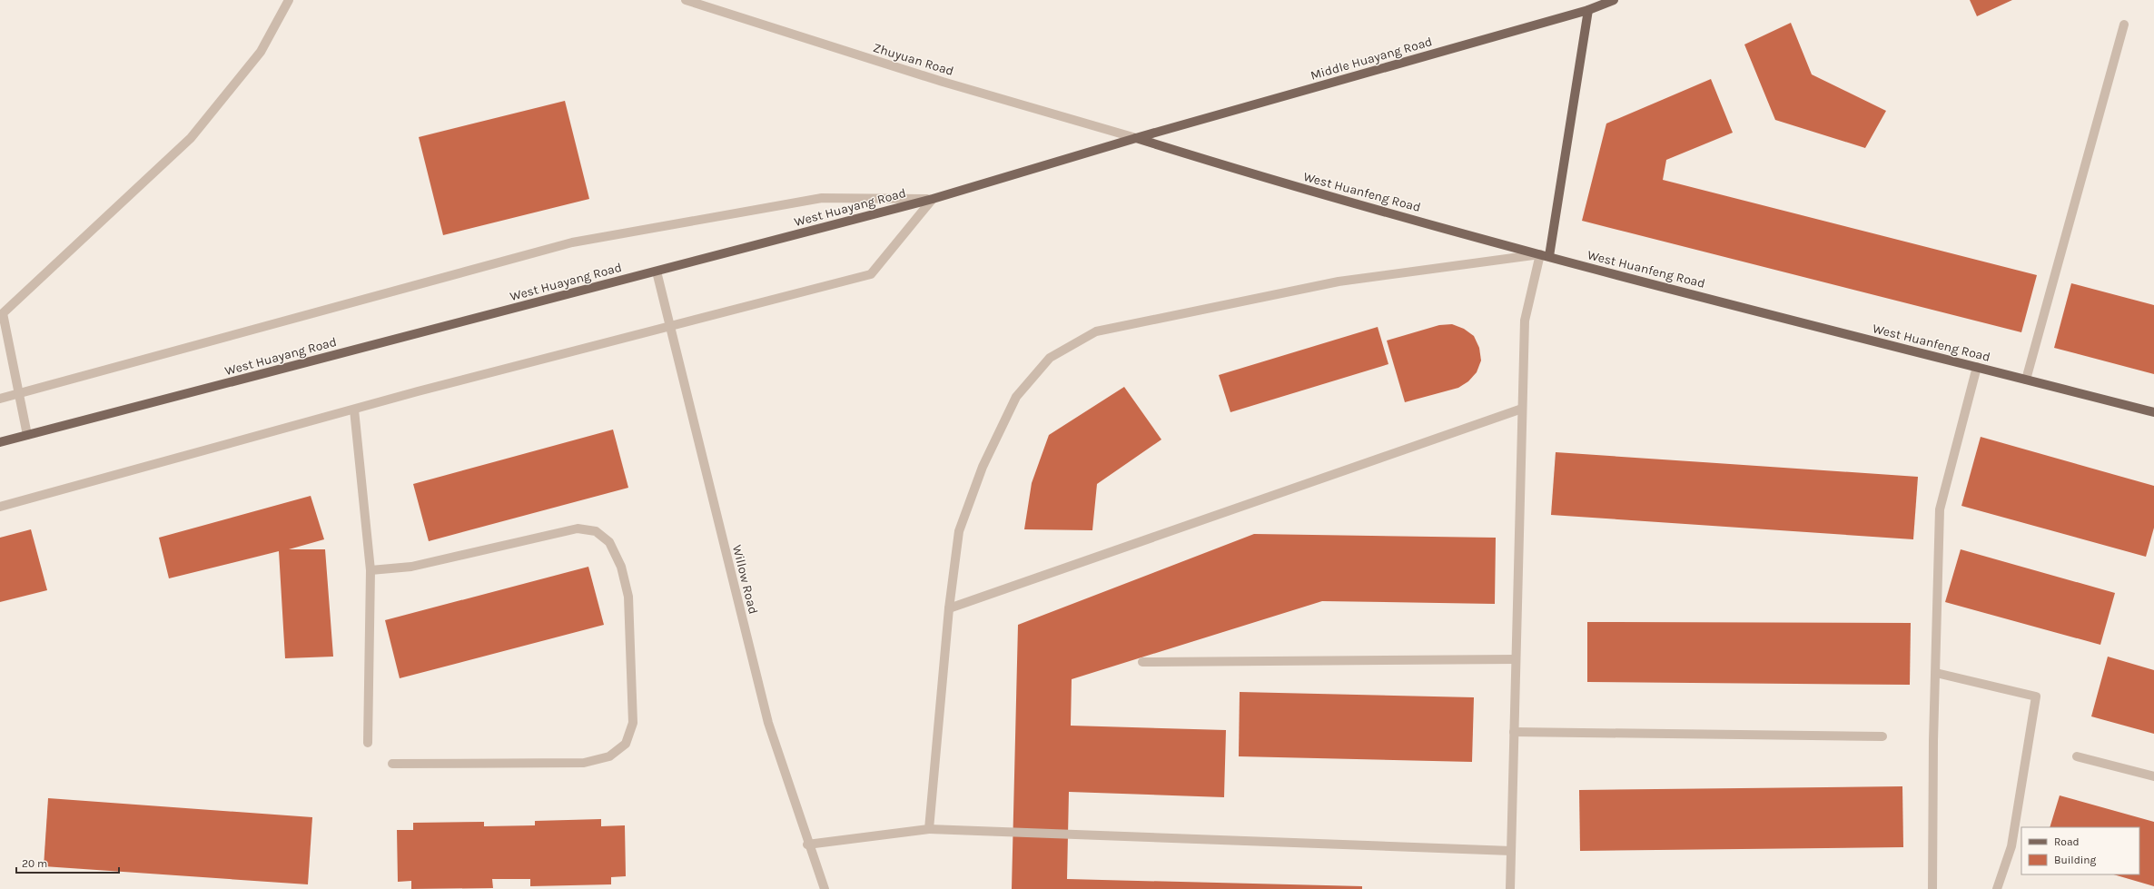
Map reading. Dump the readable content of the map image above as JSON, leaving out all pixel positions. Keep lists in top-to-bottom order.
{
  "streets": {
    "main road": ["Middle Huayang Road", "West Huanfeng Road", "West Huayang Road"],
    "street": ["Zhuyuan Road", "Willow Road"]
  },
  "crossings": [
    ["Middle Huayang Road", "Zhuyuan Road"],
    ["Middle Huayang Road", "West Huanfeng Road"],
    ["Middle Huayang Road", "West Huayang Road"],
    ["Zhuyuan Road", "West Huanfeng Road"],
    ["Zhuyuan Road", "West Huayang Road"],
    ["West Huanfeng Road", "West Huayang Road"],
    ["West Huayang Road", "Willow Road"]
  ],
  "legend": ["Road", "Building"],
  "scale_bar": "20 m"
}
